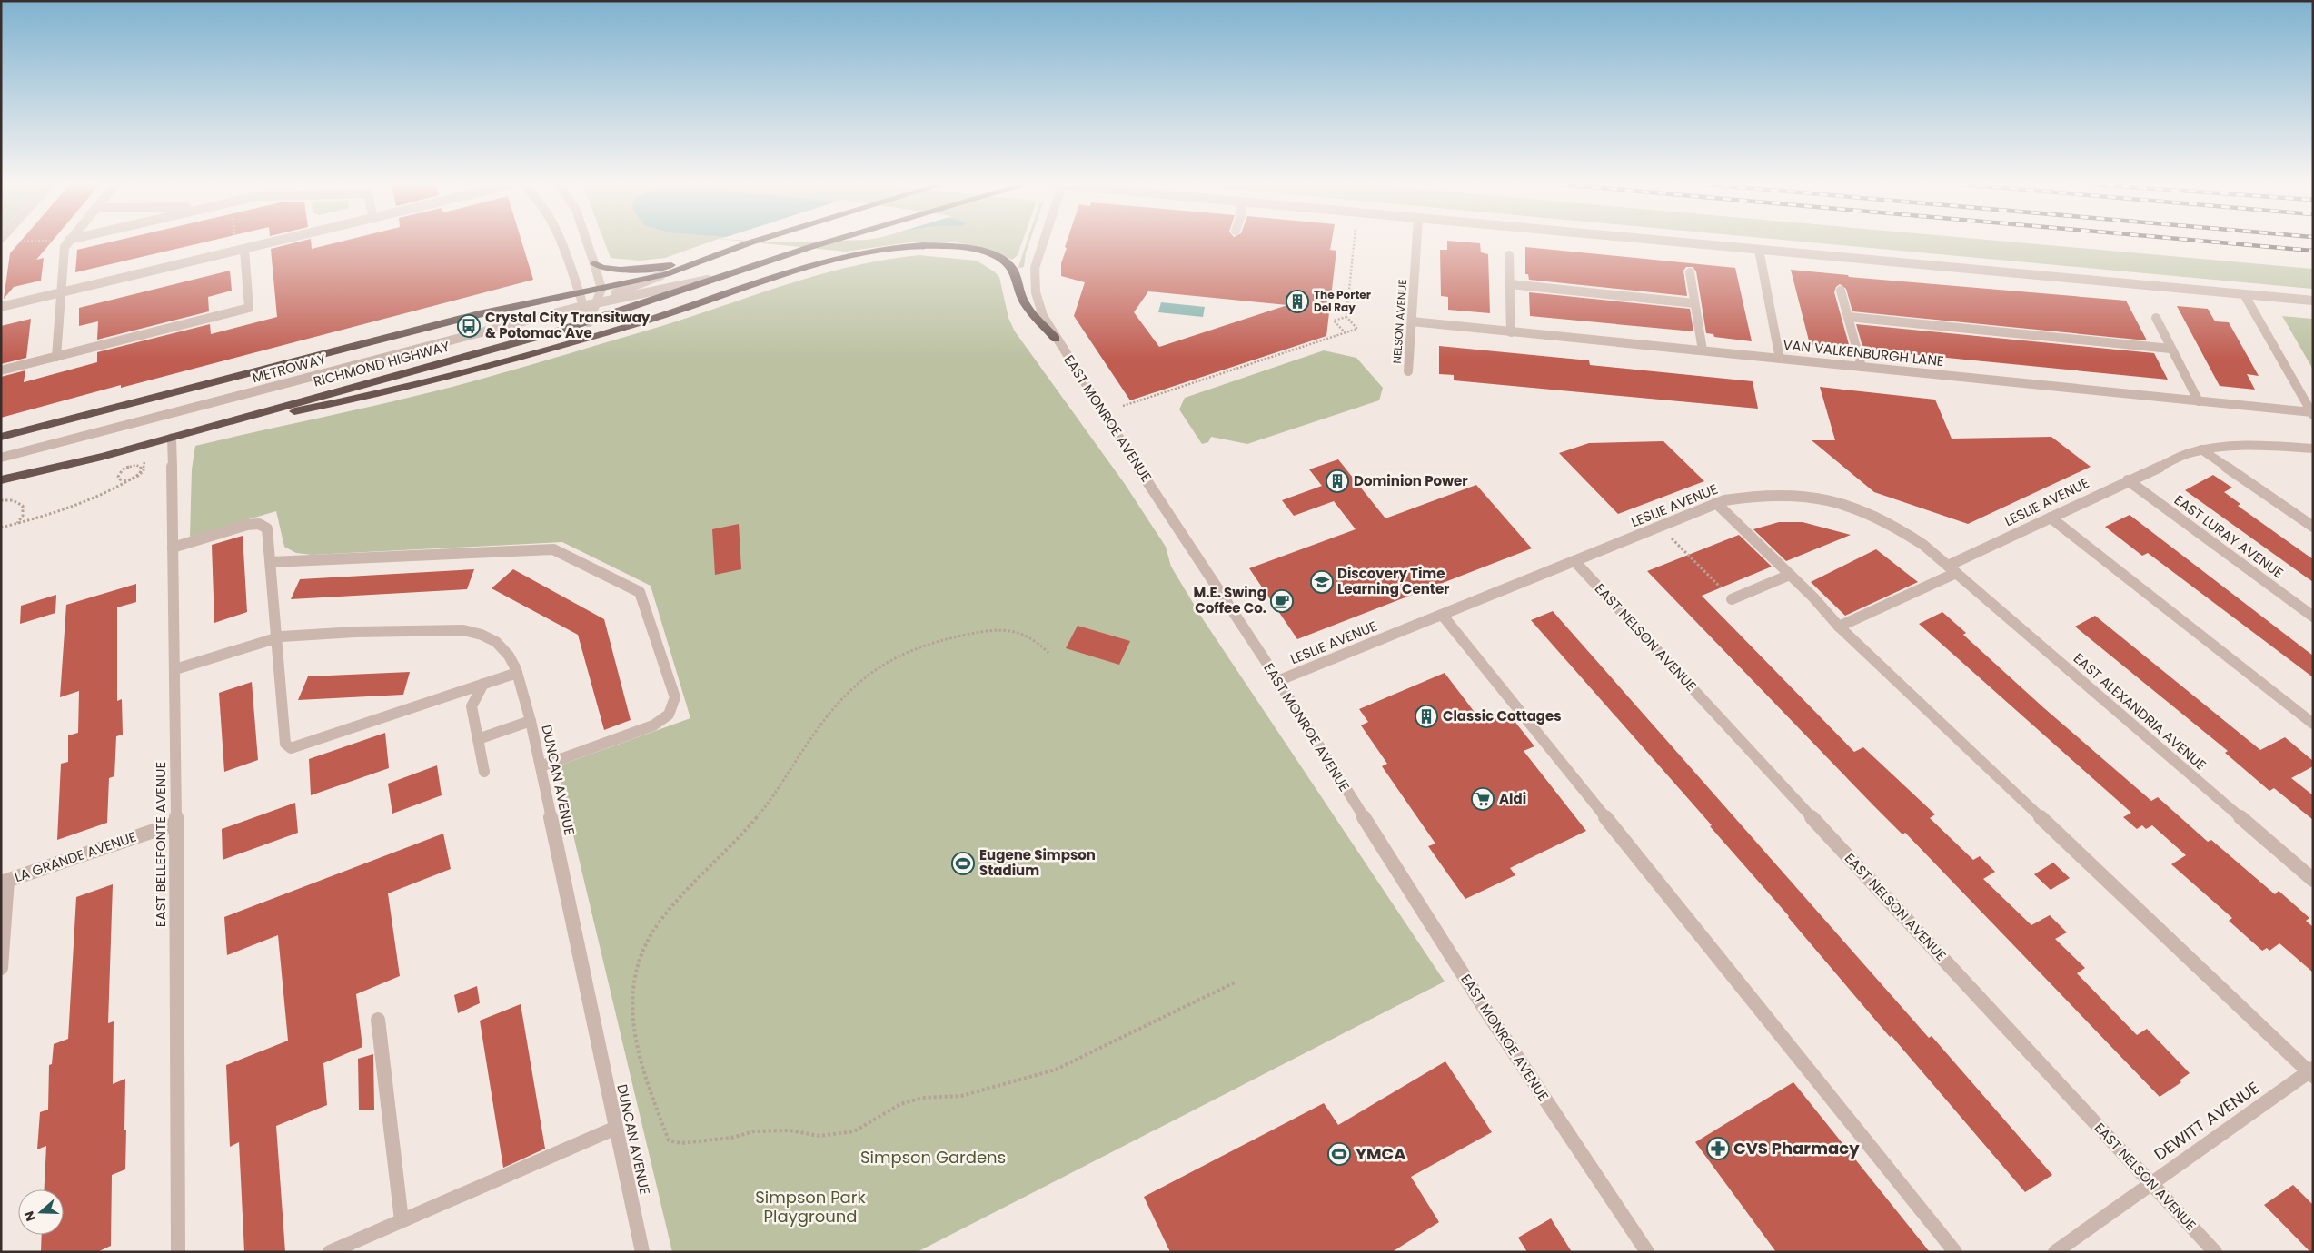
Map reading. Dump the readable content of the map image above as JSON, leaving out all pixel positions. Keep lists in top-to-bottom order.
{
  "streets": {
    "highway": ["RICHMOND HIGHWAY"],
    "street": [
      "NELSON AVENUE",
      "VAN VALKENBURGH LANE",
      "METROWAY",
      "EAST MONROE AVENUE",
      "LESLIE AVENUE",
      "EAST LURAY AVENUE",
      "EAST NELSON AVENUE",
      "EAST ALEXANDRIA AVENUE",
      "DUNCAN AVENUE",
      "EAST BELLEFONTE AVENUE",
      "LA GRANDE AVENUE",
      "DEWITT AVENUE"
    ]
  },
  "crossings": [
    ["NELSON AVENUE", "VAN VALKENBURGH LANE"],
    ["RICHMOND HIGHWAY", "METROWAY"],
    ["RICHMOND HIGHWAY", "EAST BELLEFONTE AVENUE"],
    ["EAST MONROE AVENUE", "LESLIE AVENUE"],
    ["LESLIE AVENUE", "EAST LURAY AVENUE"],
    ["LESLIE AVENUE", "EAST NELSON AVENUE"],
    ["LESLIE AVENUE", "EAST ALEXANDRIA AVENUE"],
    ["EAST NELSON AVENUE", "DEWITT AVENUE"],
    ["DUNCAN AVENUE", "EAST BELLEFONTE AVENUE"],
    ["EAST BELLEFONTE AVENUE", "LA GRANDE AVENUE"]
  ],
  "parks": ["Simpson Gardens", "Simpson Park Playground"],
  "places": {
    "building": ["The Porter Del Ray", "Dominion Power", "Classic Cottages"],
    "bus stop": ["Crystal City Transitway & Potomac Ave"],
    "school or university": ["Discovery Time Learning Center"],
    "cafe": ["M.E. Swing Coffee Co."],
    "supermarket": ["Aldi"],
    "sports": ["Eugene Simpson Stadium", "YMCA"],
    "pharmacy": ["CVS Pharmacy"]
  },
  "north": "left"
}
